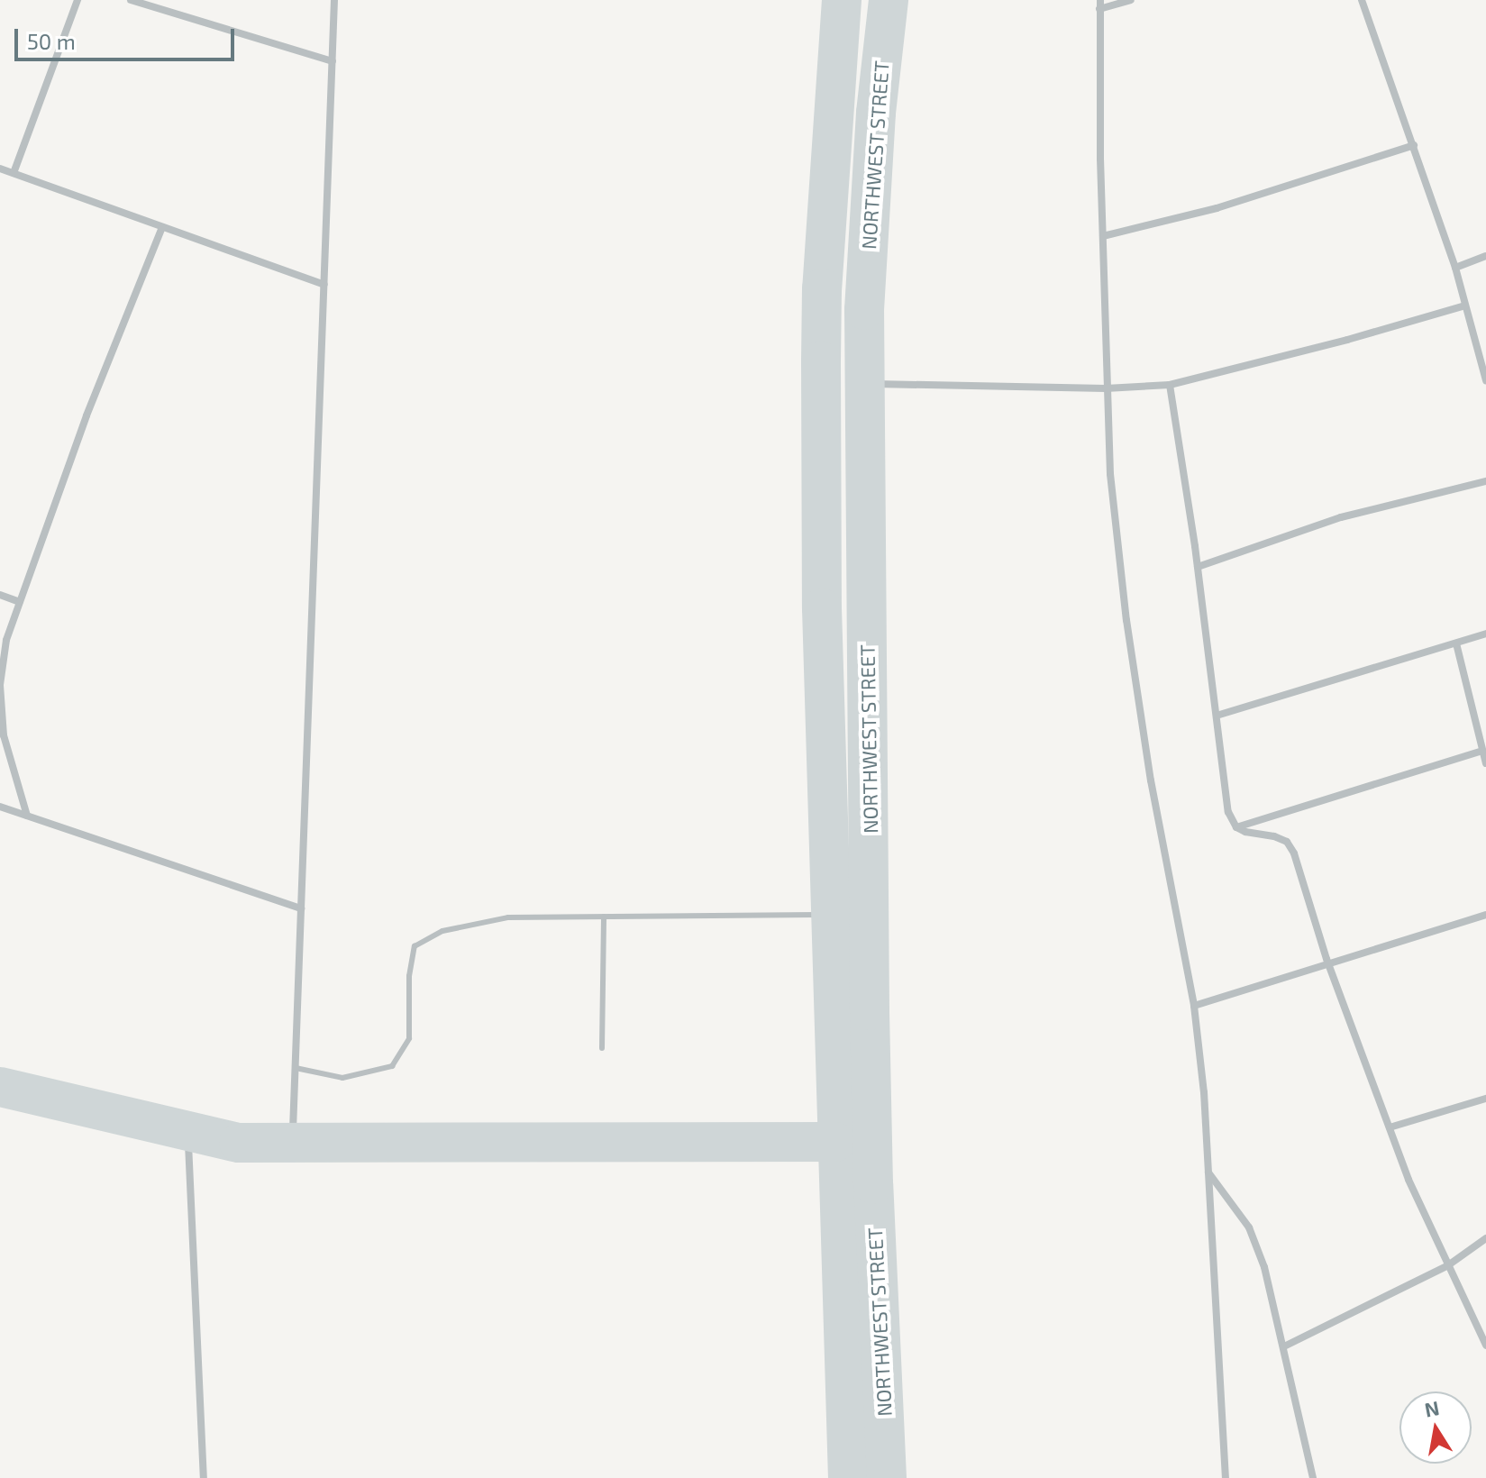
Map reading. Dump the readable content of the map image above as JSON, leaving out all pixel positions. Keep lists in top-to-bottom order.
{
  "streets": {
    "main road": ["NORTHWEST STREET"]
  },
  "scale_bar": "50 m",
  "north": "top"
}
